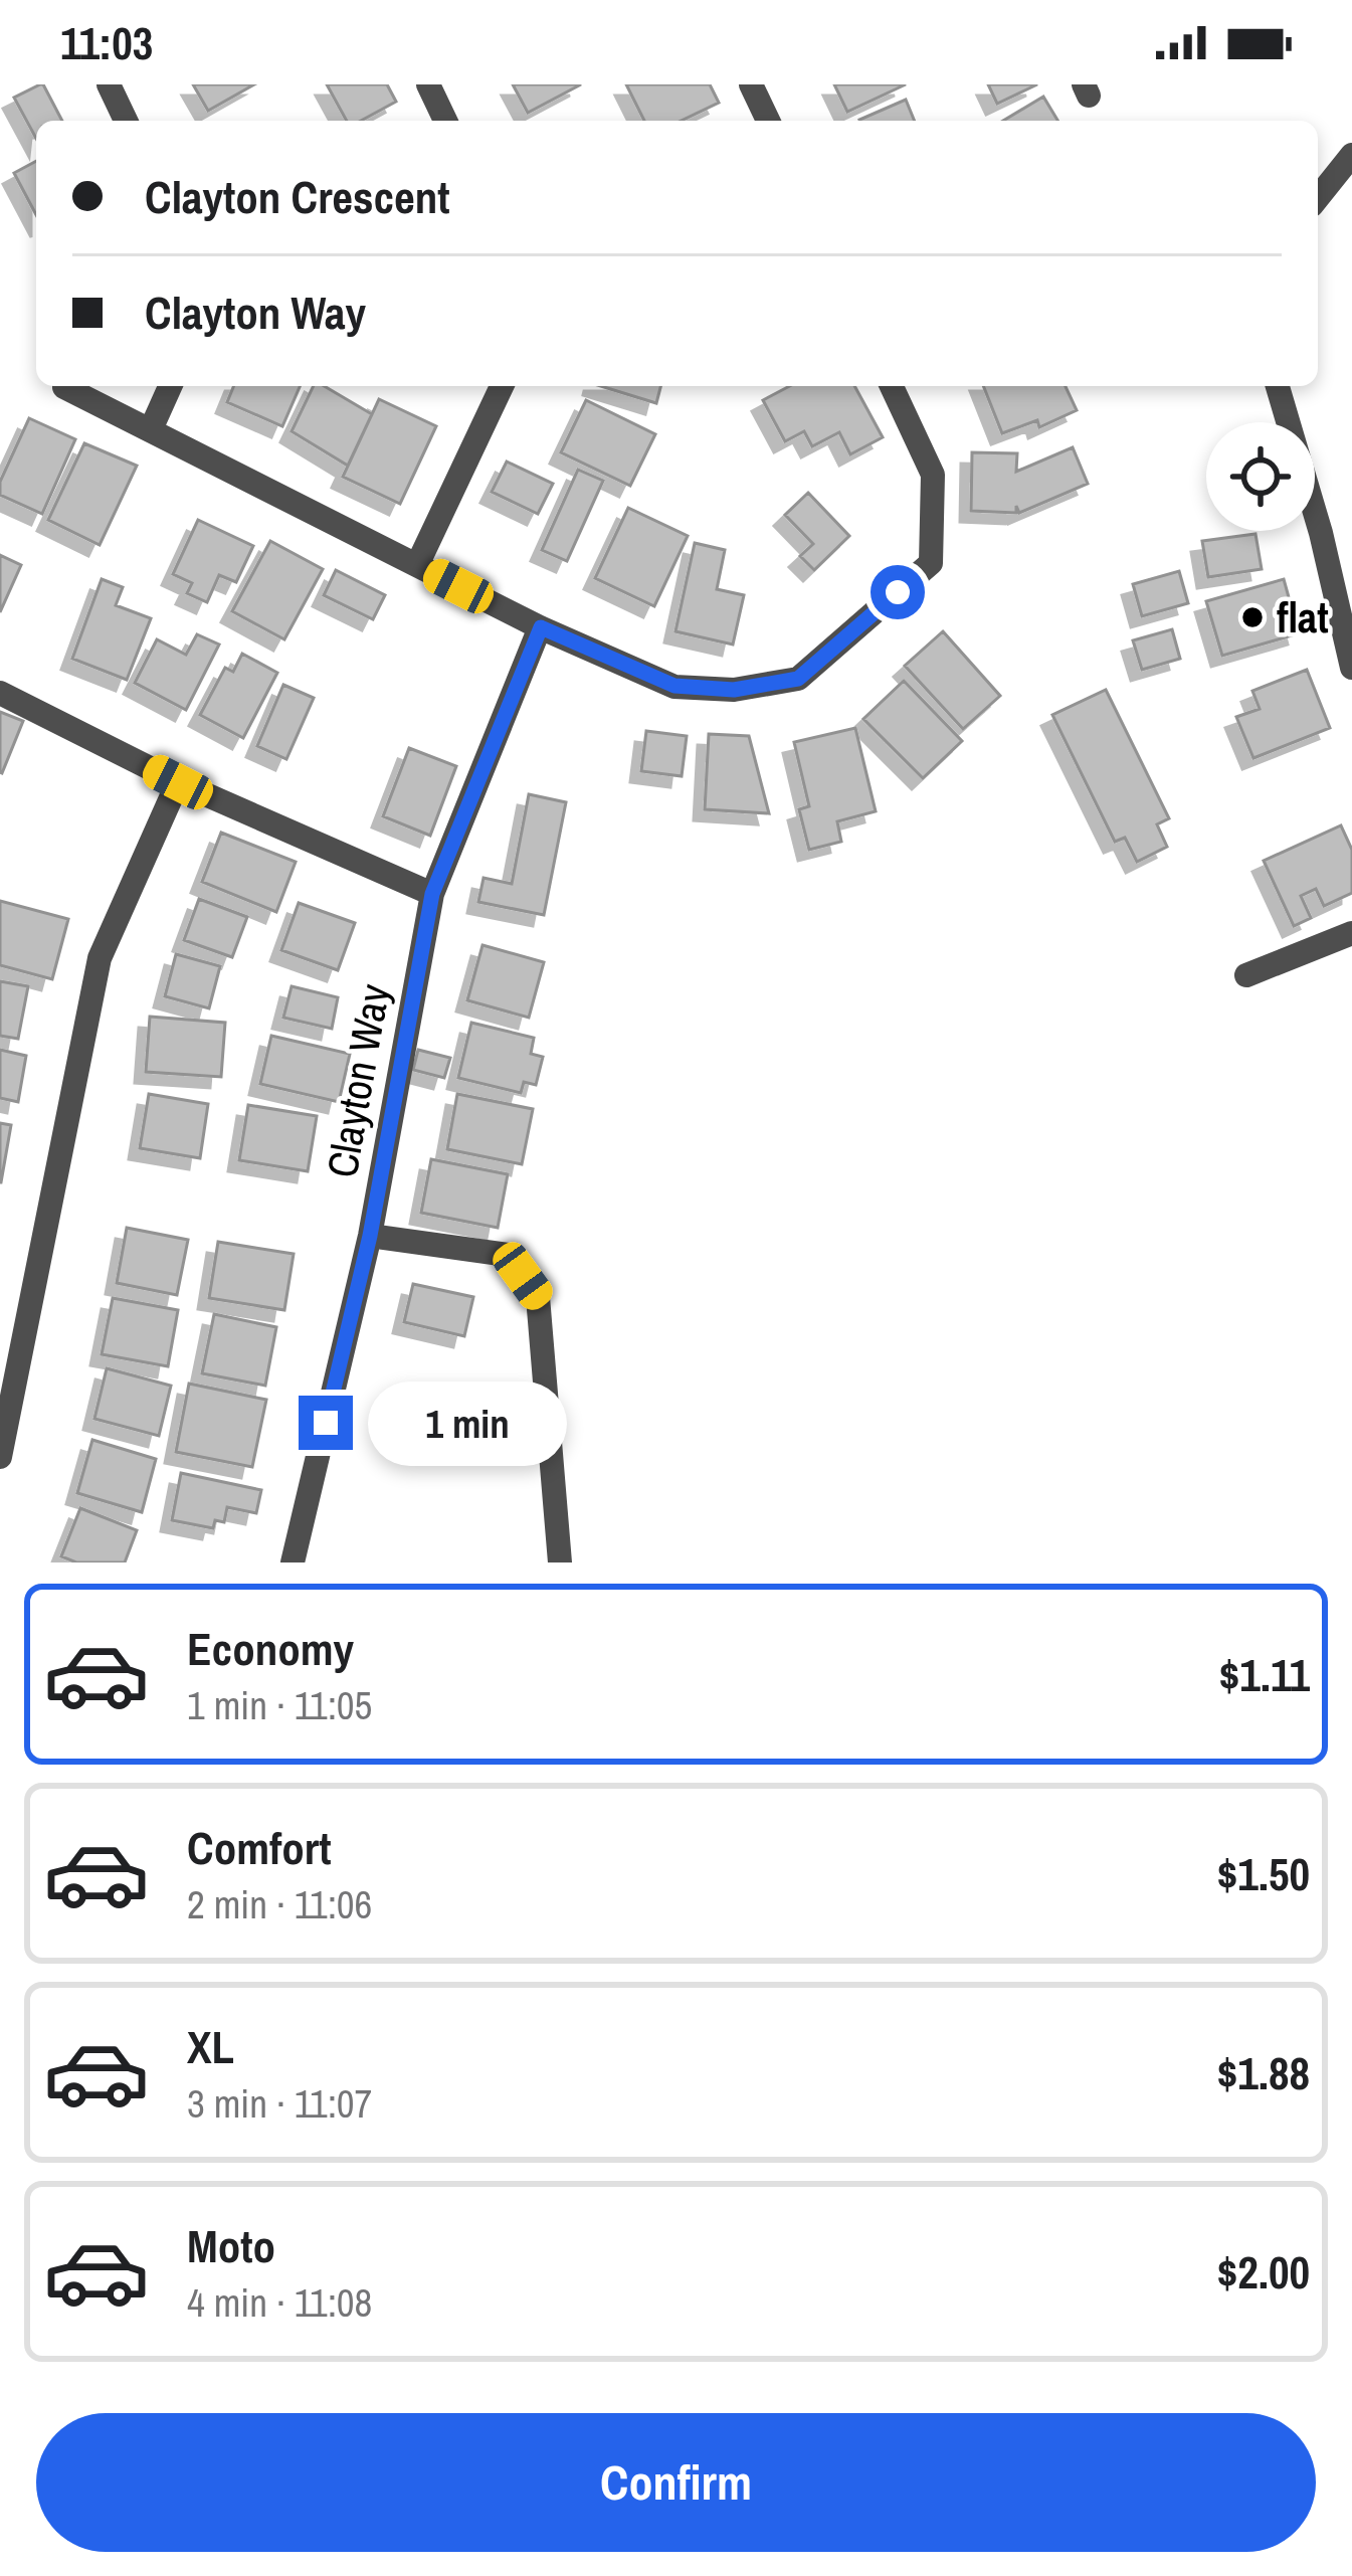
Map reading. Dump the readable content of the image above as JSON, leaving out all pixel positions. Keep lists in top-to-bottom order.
{
  "streets": {
    "street": ["Clayton Way"]
  },
  "places": ["flat"],
  "page": {
    "status": "11:03",
    "banner": ["Clayton Crescent", "Clayton Way"],
    "bubble": "1 min",
    "list": [
      {
        "name": "Economy",
        "note": "1 min · 11:05",
        "value": "$1.11"
      },
      {
        "name": "Comfort",
        "note": "2 min · 11:06",
        "value": "$1.50"
      },
      {
        "name": "XL",
        "note": "3 min · 11:07",
        "value": "$1.88"
      },
      {
        "name": "Moto",
        "note": "4 min · 11:08",
        "value": "$2.00"
      }
    ],
    "buttons": "Confirm"
  }
}
